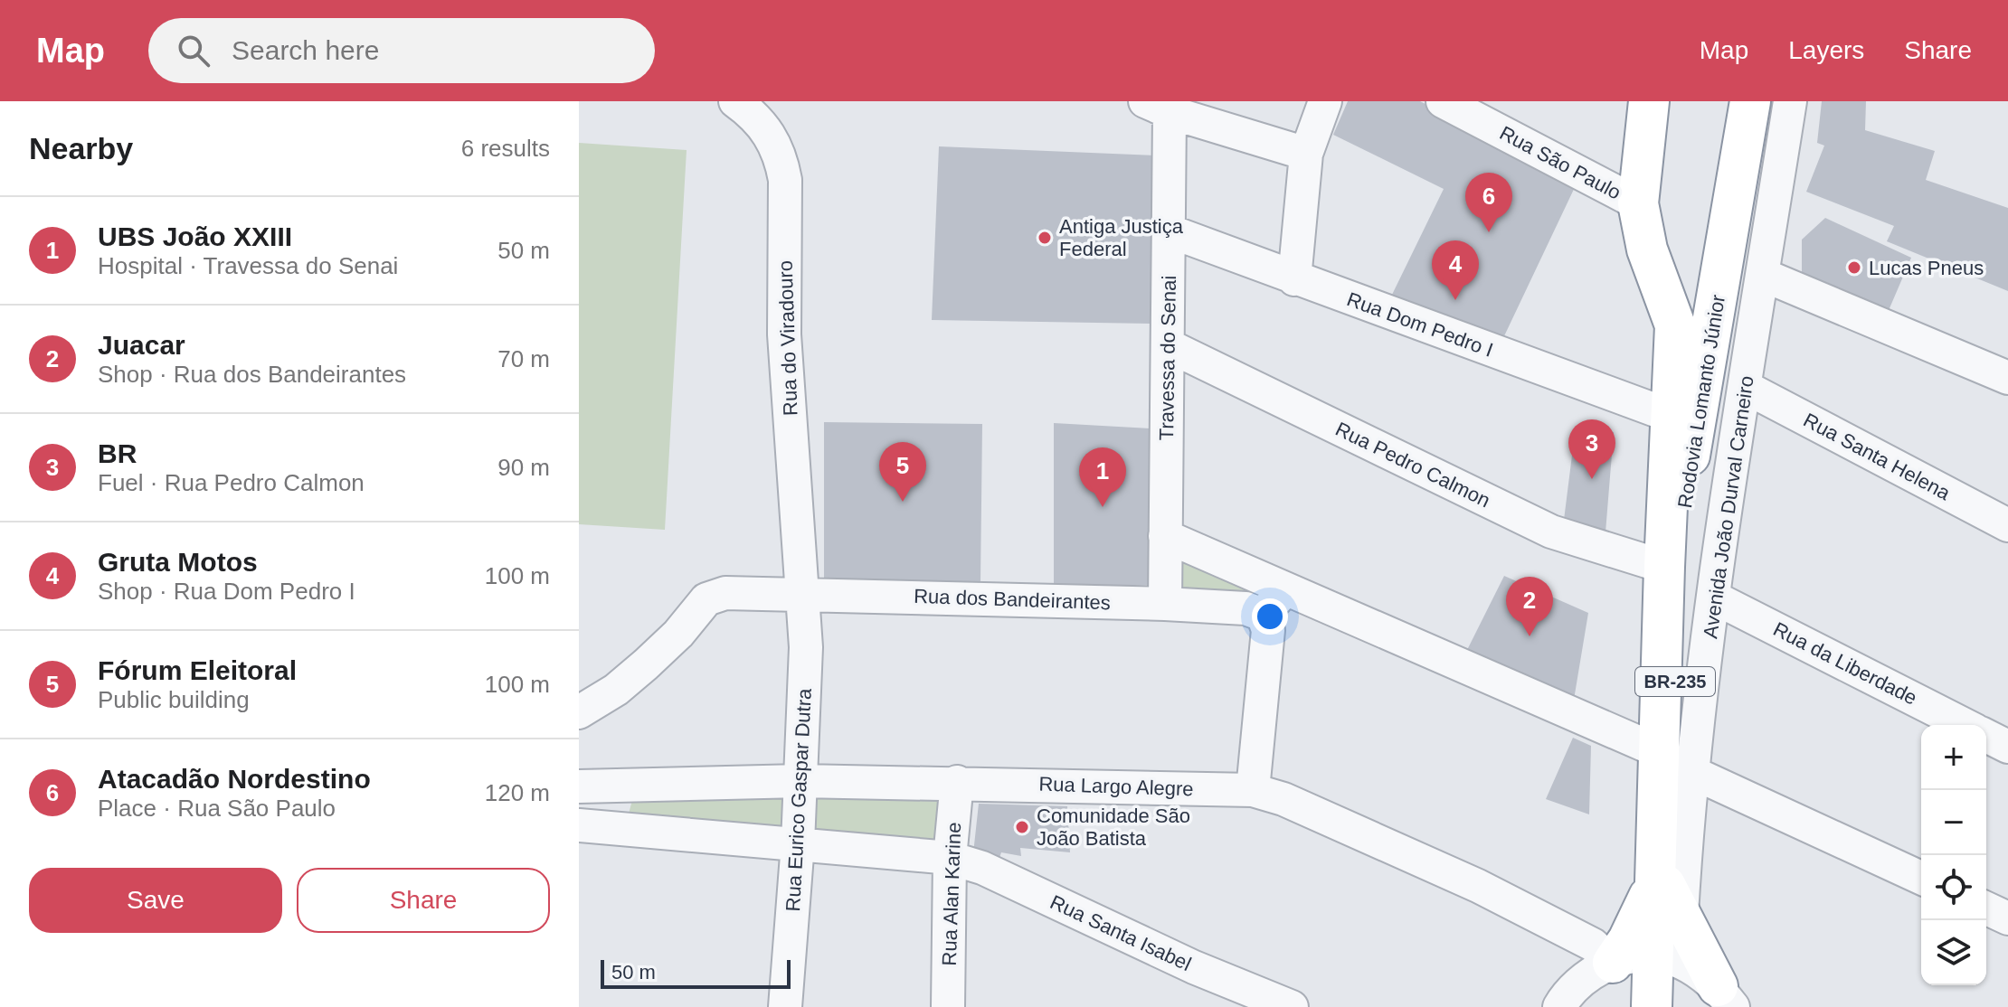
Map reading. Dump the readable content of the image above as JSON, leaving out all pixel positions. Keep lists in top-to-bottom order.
{
  "streets": {
    "highway": ["Rodovia Lomanto Júnior", "BR-235"],
    "street": [
      "Rua São Paulo",
      "Rua Dom Pedro I",
      "Rua do Viradouro",
      "Travessa do Senai",
      "Rua Santa Helena",
      "Rua Pedro Calmon",
      "Avenida João Durval Carneiro",
      "Rua dos Bandeirantes",
      "Rua da Liberdade",
      "Rua Largo Alegre",
      "Rua Eurico Gaspar Dutra",
      "Rua Alan Karine",
      "Rua Santa Isabel"
    ]
  },
  "crossings": [
    ["Rua São Paulo", "Rodovia Lomanto Júnior"],
    ["Rua Dom Pedro I", "Travessa do Senai"],
    ["Rua Dom Pedro I", "Rodovia Lomanto Júnior"],
    ["Rua do Viradouro", "Rua dos Bandeirantes"],
    ["Rua do Viradouro", "Rua Eurico Gaspar Dutra"],
    ["Travessa do Senai", "Rua Pedro Calmon"],
    ["Travessa do Senai", "Rua dos Bandeirantes"],
    ["Rodovia Lomanto Júnior", "Rua Pedro Calmon"],
    ["Rodovia Lomanto Júnior", "Avenida João Durval Carneiro"],
    ["Rua Santa Helena", "Avenida João Durval Carneiro"],
    ["Avenida João Durval Carneiro", "Rua da Liberdade"],
    ["Rua dos Bandeirantes", "Rua Eurico Gaspar Dutra"],
    ["Rua Largo Alegre", "Rua Eurico Gaspar Dutra"],
    ["Rua Largo Alegre", "Rua Alan Karine"],
    ["Rua Alan Karine", "Rua Santa Isabel"]
  ],
  "places": ["Antiga Justiça Federal", "Lucas Pneus", "Comunidade São João Batista"],
  "scale_bar": "50 m",
  "page": {
    "header": "Map",
    "search": "Search here",
    "nav": ["Map", "Layers", "Share"],
    "heading": ["Nearby", "6 results"],
    "pins": [
      "6",
      "4",
      "3",
      "5",
      "1",
      "2"
    ],
    "list": [
      {
        "mark": "1",
        "name": "UBS João XXIII",
        "note": "Hospital · Travessa do Senai",
        "value": "50 m"
      },
      {
        "mark": "2",
        "name": "Juacar",
        "note": "Shop · Rua dos Bandeirantes",
        "value": "70 m"
      },
      {
        "mark": "3",
        "name": "BR",
        "note": "Fuel · Rua Pedro Calmon",
        "value": "90 m"
      },
      {
        "mark": "4",
        "name": "Gruta Motos",
        "note": "Shop · Rua Dom Pedro I",
        "value": "100 m"
      },
      {
        "mark": "5",
        "name": "Fórum Eleitoral",
        "note": "Public building",
        "value": "100 m"
      },
      {
        "mark": "6",
        "name": "Atacadão Nordestino",
        "note": "Place · Rua São Paulo",
        "value": "120 m"
      }
    ],
    "map_buttons": ["+", "−"],
    "buttons": ["Save", "Share"],
    "scale": "50 m"
  }
}
